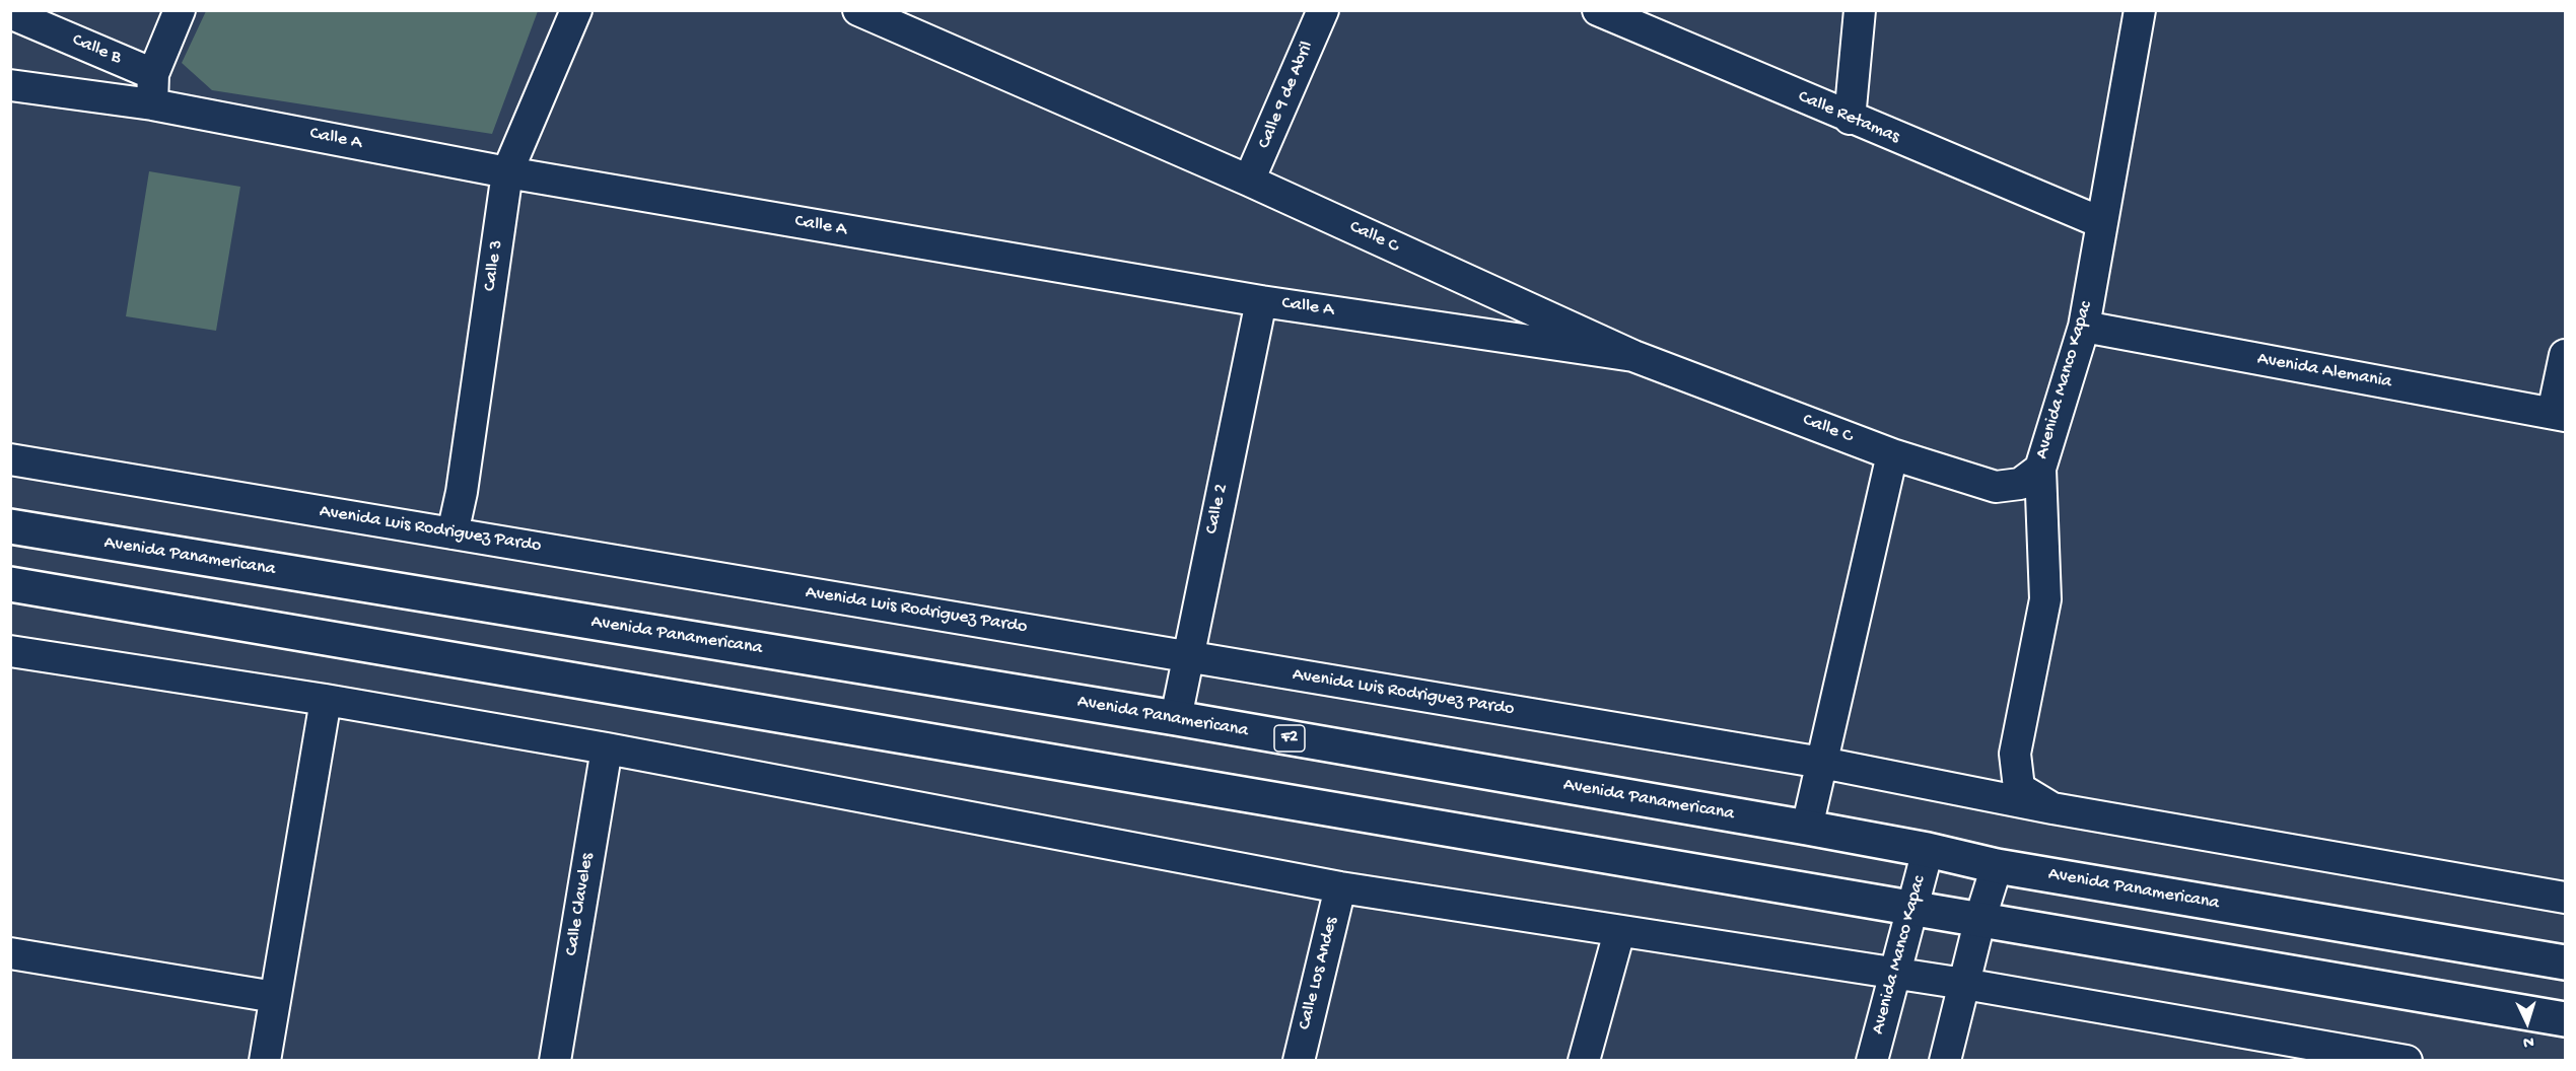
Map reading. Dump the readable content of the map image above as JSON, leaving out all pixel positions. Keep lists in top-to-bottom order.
{
  "streets": {
    "highway": ["Avenida Panamericana", "F2"],
    "street": [
      "Calle B",
      "Calle 9 de Abril",
      "Calle Retamas",
      "Calle A",
      "Calle C",
      "Calle 3",
      "Avenida Alemania",
      "Avenida Manco Kapac",
      "Calle 2",
      "Avenida Luis Rodriguez Pardo",
      "Calle Claveles",
      "Calle Los Andes"
    ]
  },
  "crossings": [
    ["Calle 9 de Abril", "Calle C"],
    ["Calle Retamas", "Avenida Manco Kapac"],
    ["Calle A", "Calle C"],
    ["Calle A", "Calle 3"],
    ["Calle A", "Calle 2"],
    ["Calle C", "Avenida Manco Kapac"],
    ["Calle 3", "Avenida Luis Rodriguez Pardo"],
    ["Avenida Alemania", "Avenida Manco Kapac"],
    ["Avenida Manco Kapac", "Avenida Panamericana"],
    ["Calle 2", "Avenida Luis Rodriguez Pardo"],
    ["Calle 2", "Avenida Panamericana"]
  ],
  "north": "bottom"
}
